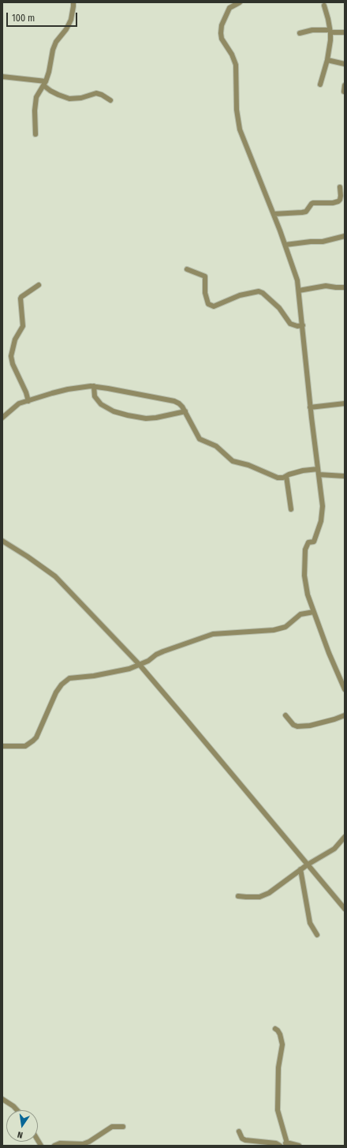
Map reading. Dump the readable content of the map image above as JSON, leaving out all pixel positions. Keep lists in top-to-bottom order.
{
  "scale_bar": "100 m",
  "north": "bottom"
}
